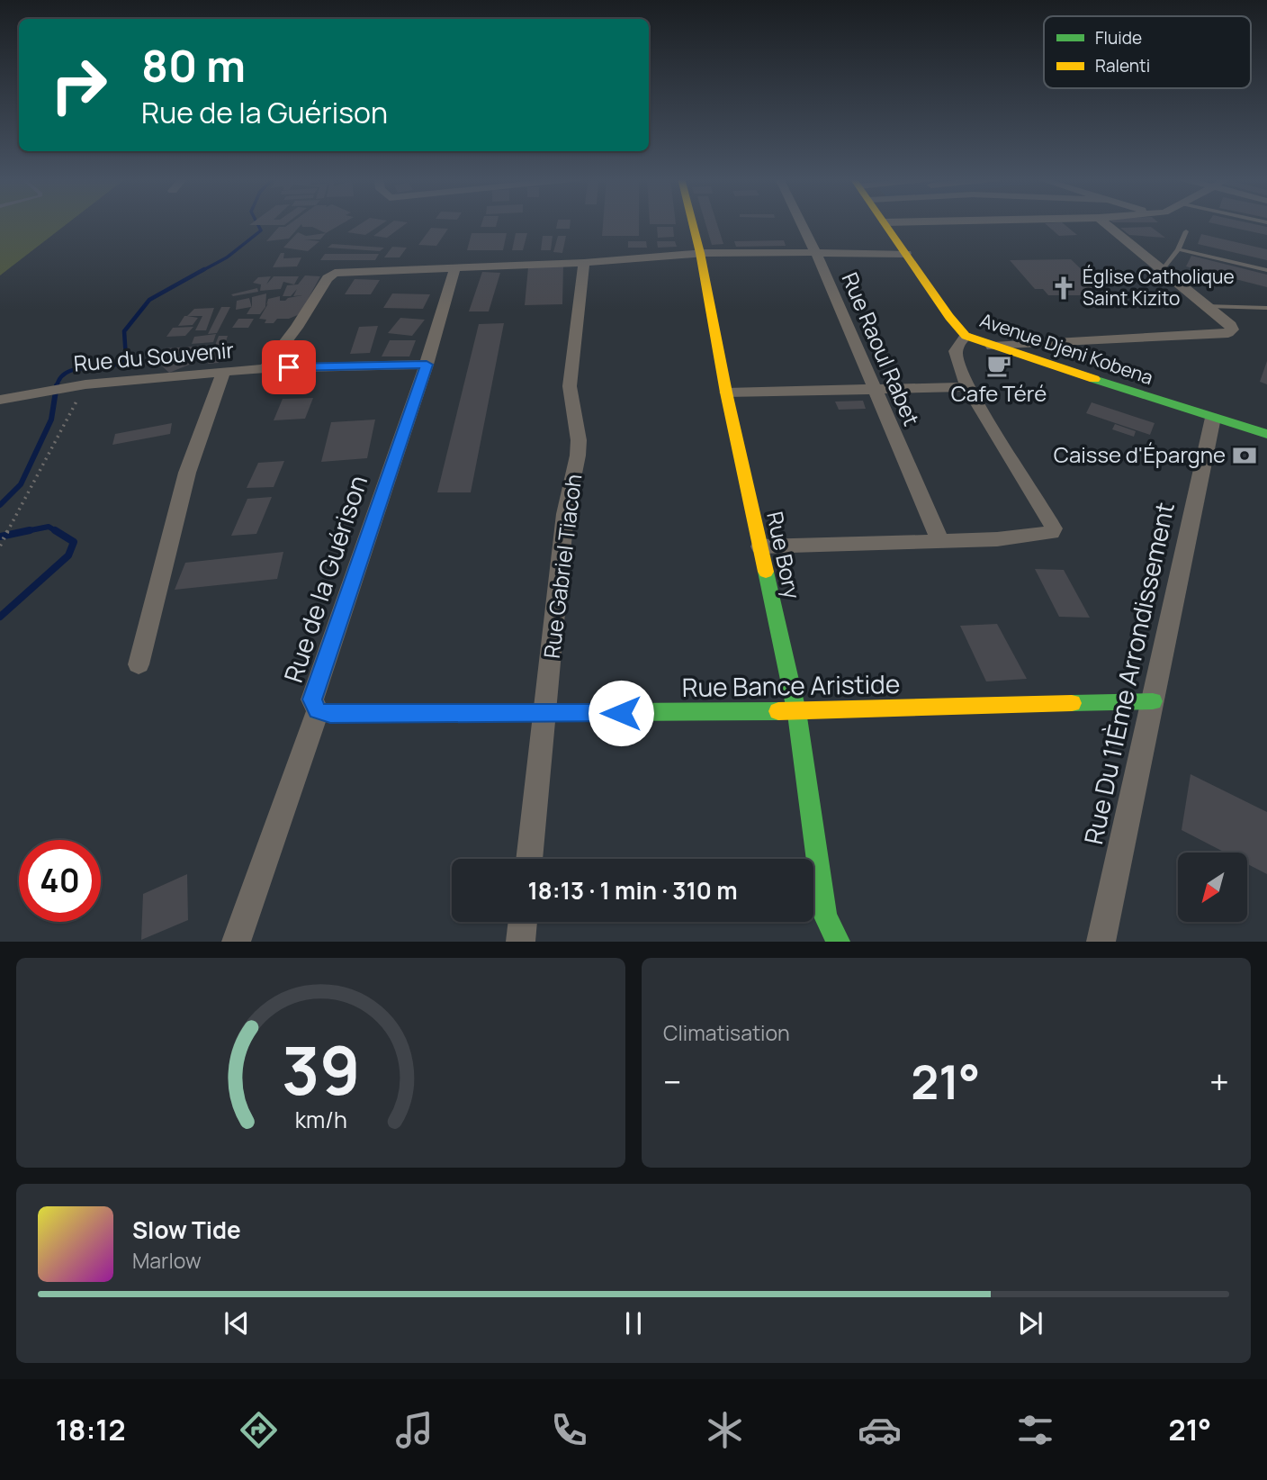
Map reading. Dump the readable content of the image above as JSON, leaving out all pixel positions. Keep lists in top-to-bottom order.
{
  "streets": {
    "street": [
      "Rue Raoul Rabet",
      "Avenue Djeni Kobena",
      "Rue du Souvenir",
      "Rue Bory",
      "Rue Gabriel Tiacoh",
      "Rue de la Guérison",
      "Rue Du 11Ème Arrondissement",
      "Rue Bance Aristide"
    ]
  },
  "crossings": [
    ["Avenue Djeni Kobena", "Rue Du 11Ème Arrondissement"],
    ["Rue du Souvenir", "Rue de la Guérison"],
    ["Rue Bory", "Rue Bance Aristide"],
    ["Rue Gabriel Tiacoh", "Rue Bance Aristide"],
    ["Rue de la Guérison", "Rue Bance Aristide"],
    ["Rue Du 11Ème Arrondissement", "Rue Bance Aristide"]
  ],
  "places": {
    "church": ["Église Catholique Saint Kizito"],
    "cafe": ["Cafe Téré"],
    "bank": ["Caisse d'Épargne"]
  },
  "legend": ["Fluide", "Ralenti"],
  "north": "bottom left",
  "page": {
    "turn": ["80 m", "Rue de la Guérison"],
    "limit": "40",
    "trip": "18:13 · 1 min · 310 m",
    "tile": "Climatisation",
    "heat": ["−", "21°", "+"],
    "song": ["Slow Tide", "Marlow"],
    "tabs": ["18:12", "21°"],
    "gauge": ["39", "km/h"]
  }
}
